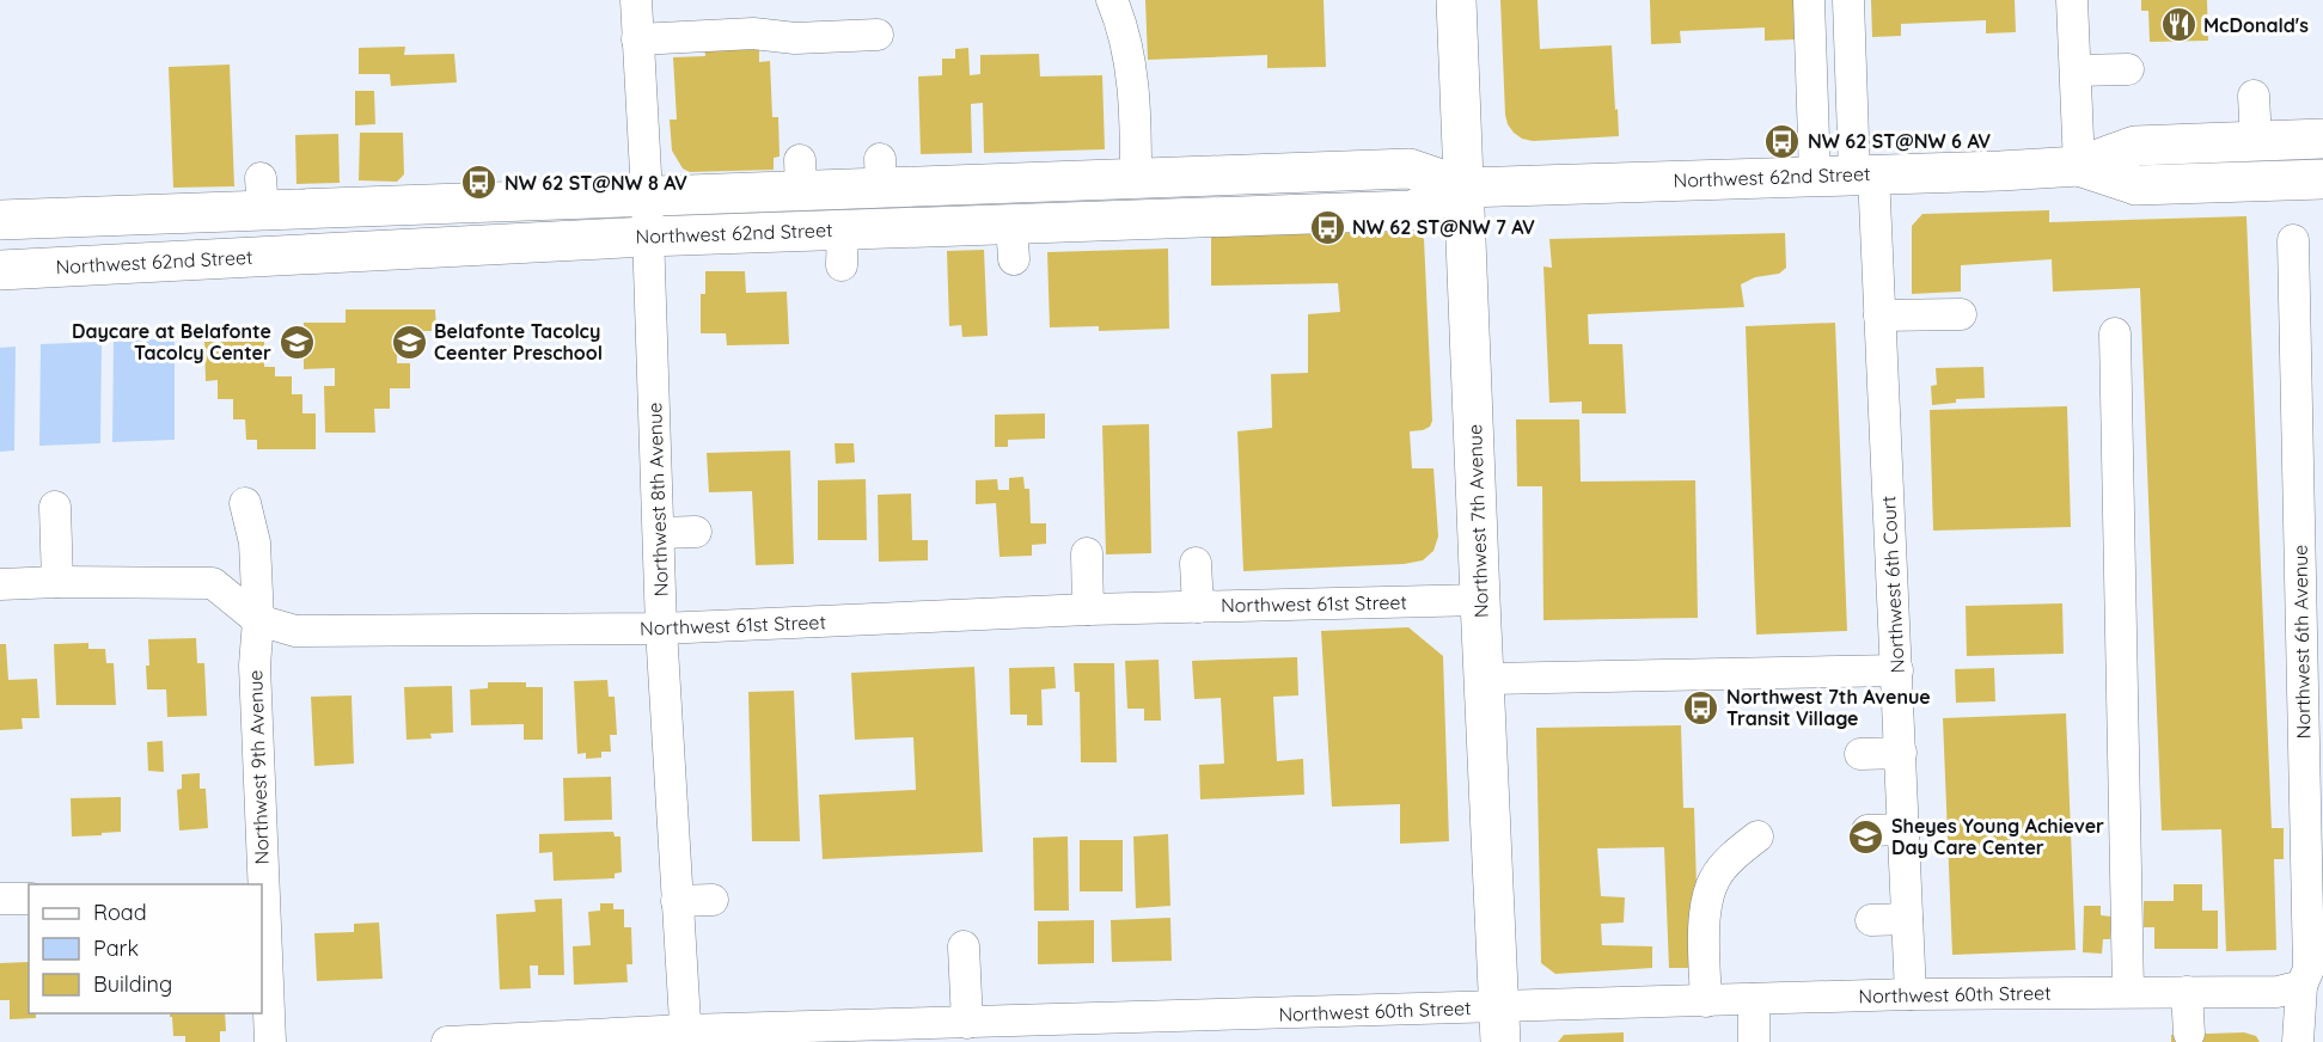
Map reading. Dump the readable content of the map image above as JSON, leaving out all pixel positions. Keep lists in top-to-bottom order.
{
  "streets": {
    "main road": ["Northwest 62nd Street", "Northwest 7th Avenue"],
    "street": [
      "Northwest 8th Avenue",
      "Northwest 6th Court",
      "Northwest 61st Street",
      "Northwest 6th Avenue",
      "Northwest 9th Avenue",
      "Northwest 60th Street"
    ]
  },
  "crossings": [
    ["Northwest 62nd Street", "Northwest 8th Avenue"],
    ["Northwest 62nd Street", "Northwest 7th Avenue"],
    ["Northwest 62nd Street", "Northwest 6th Court"],
    ["Northwest 8th Avenue", "Northwest 61st Street"],
    ["Northwest 8th Avenue", "Northwest 60th Street"],
    ["Northwest 7th Avenue", "Northwest 61st Street"],
    ["Northwest 7th Avenue", "Northwest 60th Street"],
    ["Northwest 6th Court", "Northwest 60th Street"],
    ["Northwest 61st Street", "Northwest 9th Avenue"],
    ["Northwest 6th Avenue", "Northwest 60th Street"]
  ],
  "places": {
    "restaurant": ["McDonald's"],
    "bus stop": [
      "NW 62 ST@NW 6 AV",
      "NW 62 ST@NW 8 AV",
      "NW 62 ST@NW 7 AV",
      "Northwest 7th Avenue Transit Village"
    ],
    "school or university": ["Daycare at Belafonte Tacolcy Center", "Belafonte Tacolcy Ceenter Preschool", "Sheyes Young Achiever Day Care Center"]
  },
  "legend": ["Road", "Park", "Building"]
}
